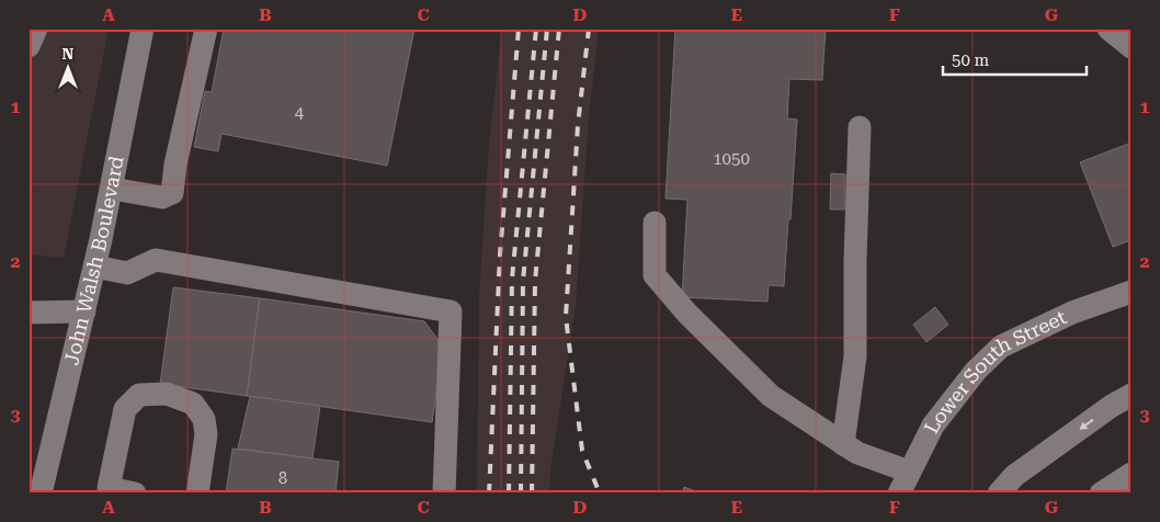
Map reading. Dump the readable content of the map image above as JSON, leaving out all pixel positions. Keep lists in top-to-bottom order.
{
  "streets": {
    "street": ["John Walsh Boulevard", "Lower South Street"]
  },
  "house_numbers": ["4", "1050", "8"],
  "scale_bar": "50 m",
  "north": "top",
  "grid": {
    "columns": [
      "A",
      "B",
      "C",
      "D",
      "E",
      "F",
      "G"
    ],
    "rows": ["1", "2", "3"]
  }
}
